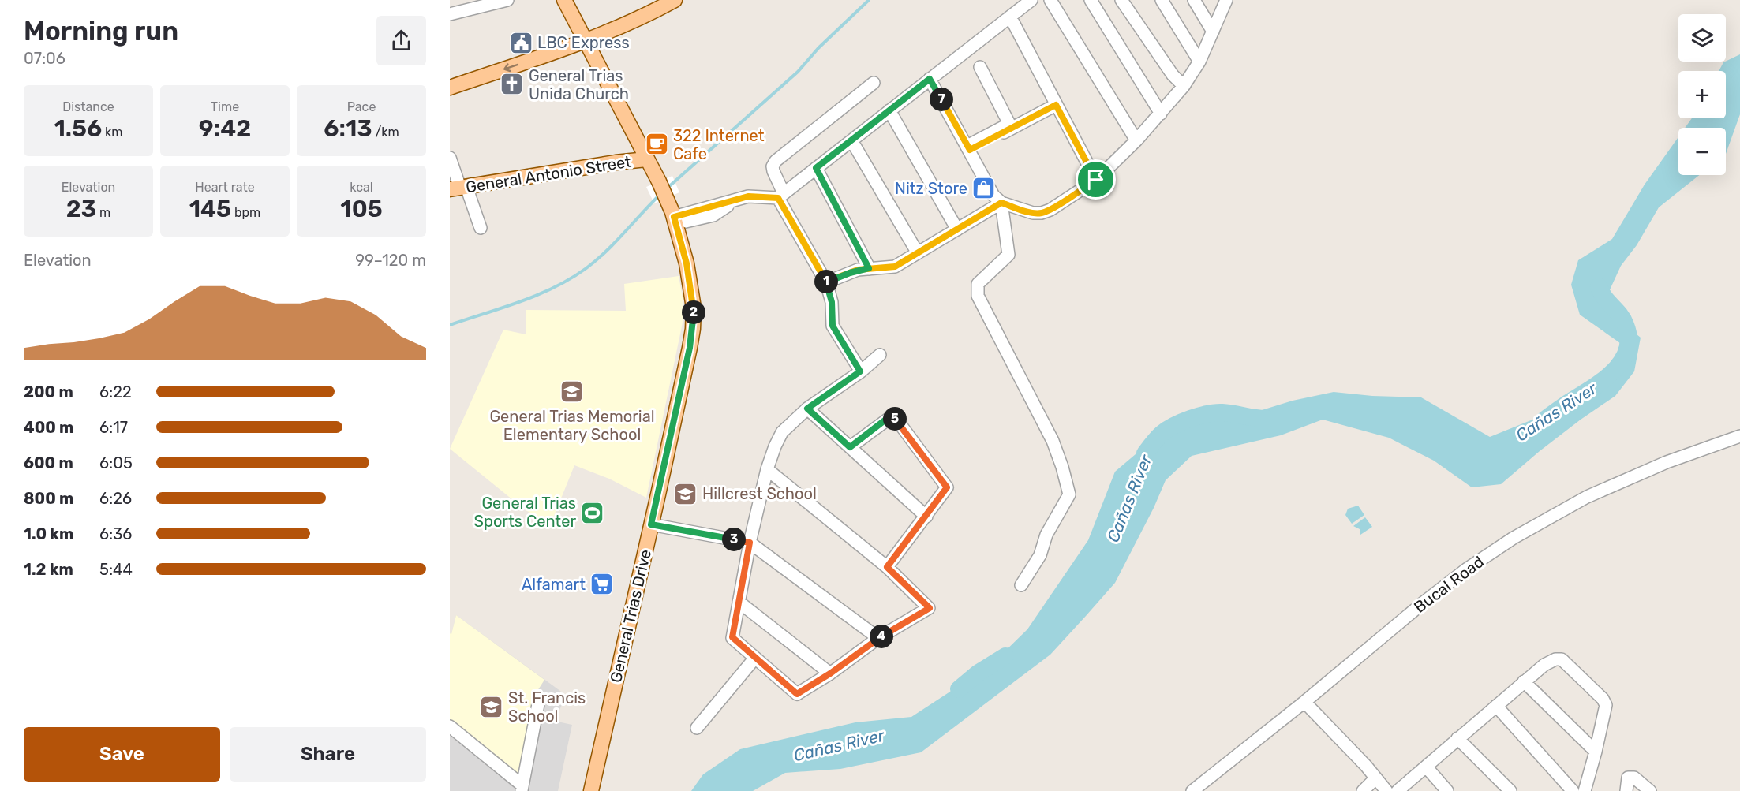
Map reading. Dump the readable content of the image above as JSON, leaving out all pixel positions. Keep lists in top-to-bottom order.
{
  "streets": {
    "main road": ["General Antonio Street", "General Trias Drive"],
    "street": ["Bucal Road"]
  },
  "crossings": [
    ["General Antonio Street", "General Trias Drive"]
  ],
  "water": ["Cañas River"],
  "places": {
    "public building": ["LBC Express"],
    "church": ["General Trias Unida Church"],
    "cafe": ["322 Internet Cafe"],
    "shop": ["Nitz Store"],
    "school or university": ["General Trias Memorial Elementary School", "Hillcrest School", "St. Francis School"],
    "sports": ["General Trias Sports Center"],
    "supermarket": ["Alfamart"]
  },
  "page": {
    "heading": ["Morning run", "07:06"],
    "map_buttons": ["+", "−"],
    "stats": [
      ["Distance", "1.56 km"],
      ["Time", "9:42"],
      ["Pace", "6:13 /km"],
      ["Elevation", "23 m"],
      ["Heart rate", "145 bpm"],
      ["kcal", "105"]
    ],
    "pins": [
      "7",
      "1",
      "2",
      "5",
      "3",
      "4"
    ],
    "chart": ["Elevation", "99–120 m"],
    "list": [
      {
        "name": "200 m",
        "note": "6:22"
      },
      {
        "name": "400 m",
        "note": "6:17"
      },
      {
        "name": "600 m",
        "note": "6:05"
      },
      {
        "name": "800 m",
        "note": "6:26"
      },
      {
        "name": "1.0 km",
        "note": "6:36"
      },
      {
        "name": "1.2 km",
        "note": "5:44"
      }
    ],
    "buttons": ["Save", "Share"]
  }
}
